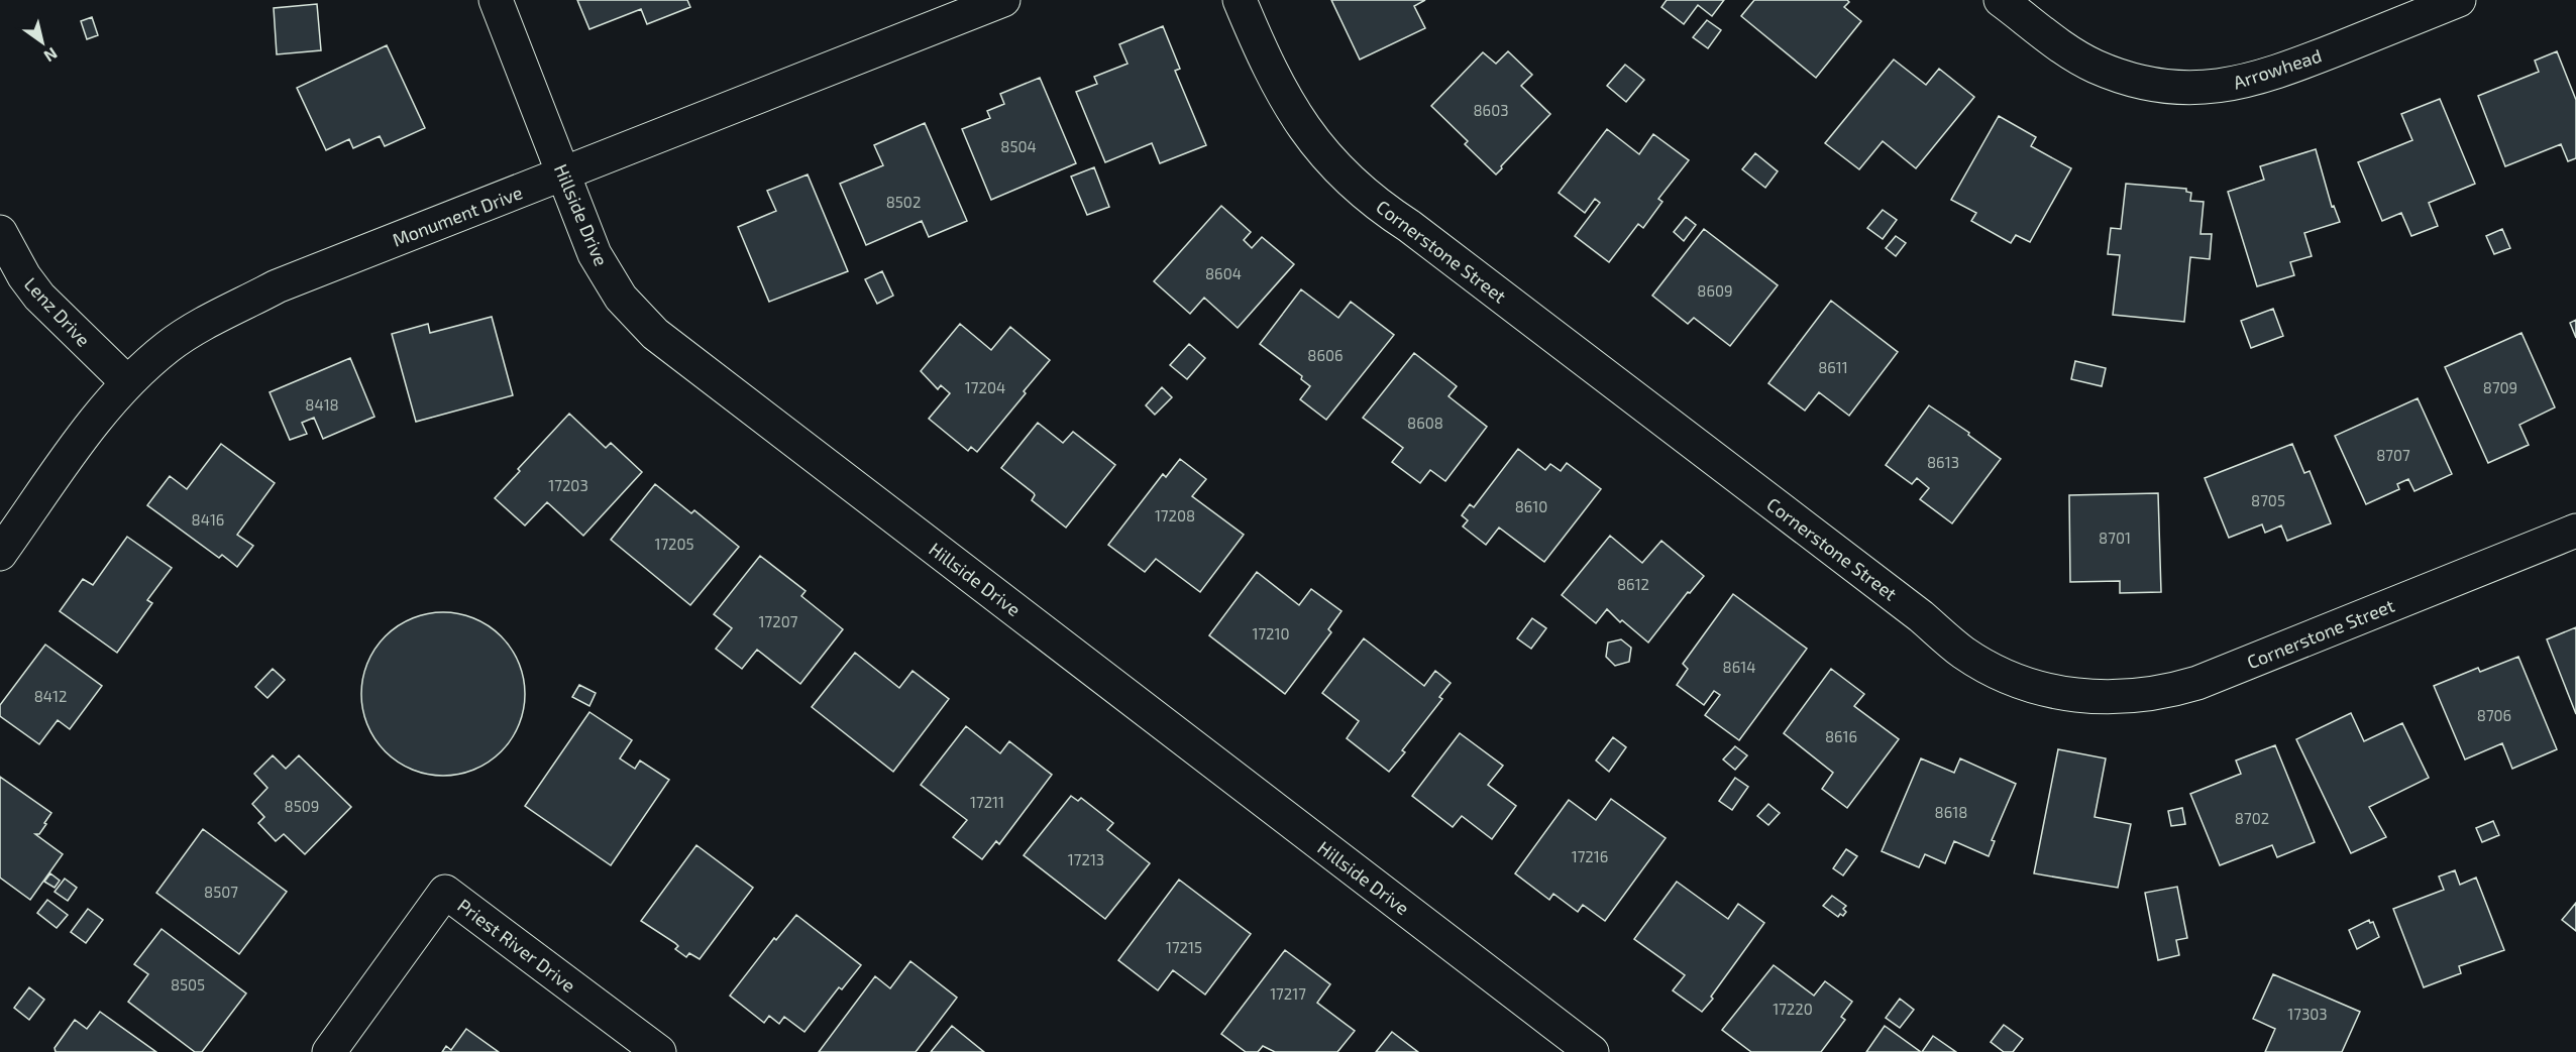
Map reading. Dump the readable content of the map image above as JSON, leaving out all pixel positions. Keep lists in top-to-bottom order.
{
  "streets": {
    "street": [
      "Arrowhead",
      "Hillside Drive",
      "Monument Drive",
      "Cornerstone Street",
      "Lenz Drive",
      "Priest River Drive"
    ]
  },
  "crossings": [
    ["Hillside Drive", "Monument Drive"],
    ["Monument Drive", "Lenz Drive"]
  ],
  "house_numbers": [
    "8603",
    "8504",
    "8502",
    "8604",
    "8609",
    "8606",
    "8611",
    "17204",
    "8709",
    "8418",
    "8608",
    "8707",
    "8613",
    "17203",
    "8705",
    "8610",
    "17208",
    "8416",
    "8701",
    "17205",
    "8612",
    "17207",
    "17210",
    "8614",
    "8412",
    "8706",
    "8616",
    "17211",
    "8509",
    "8618",
    "8702",
    "17216",
    "17213",
    "8507",
    "17215",
    "8505",
    "17217",
    "17220",
    "17303"
  ],
  "north": "bottom right"
}
